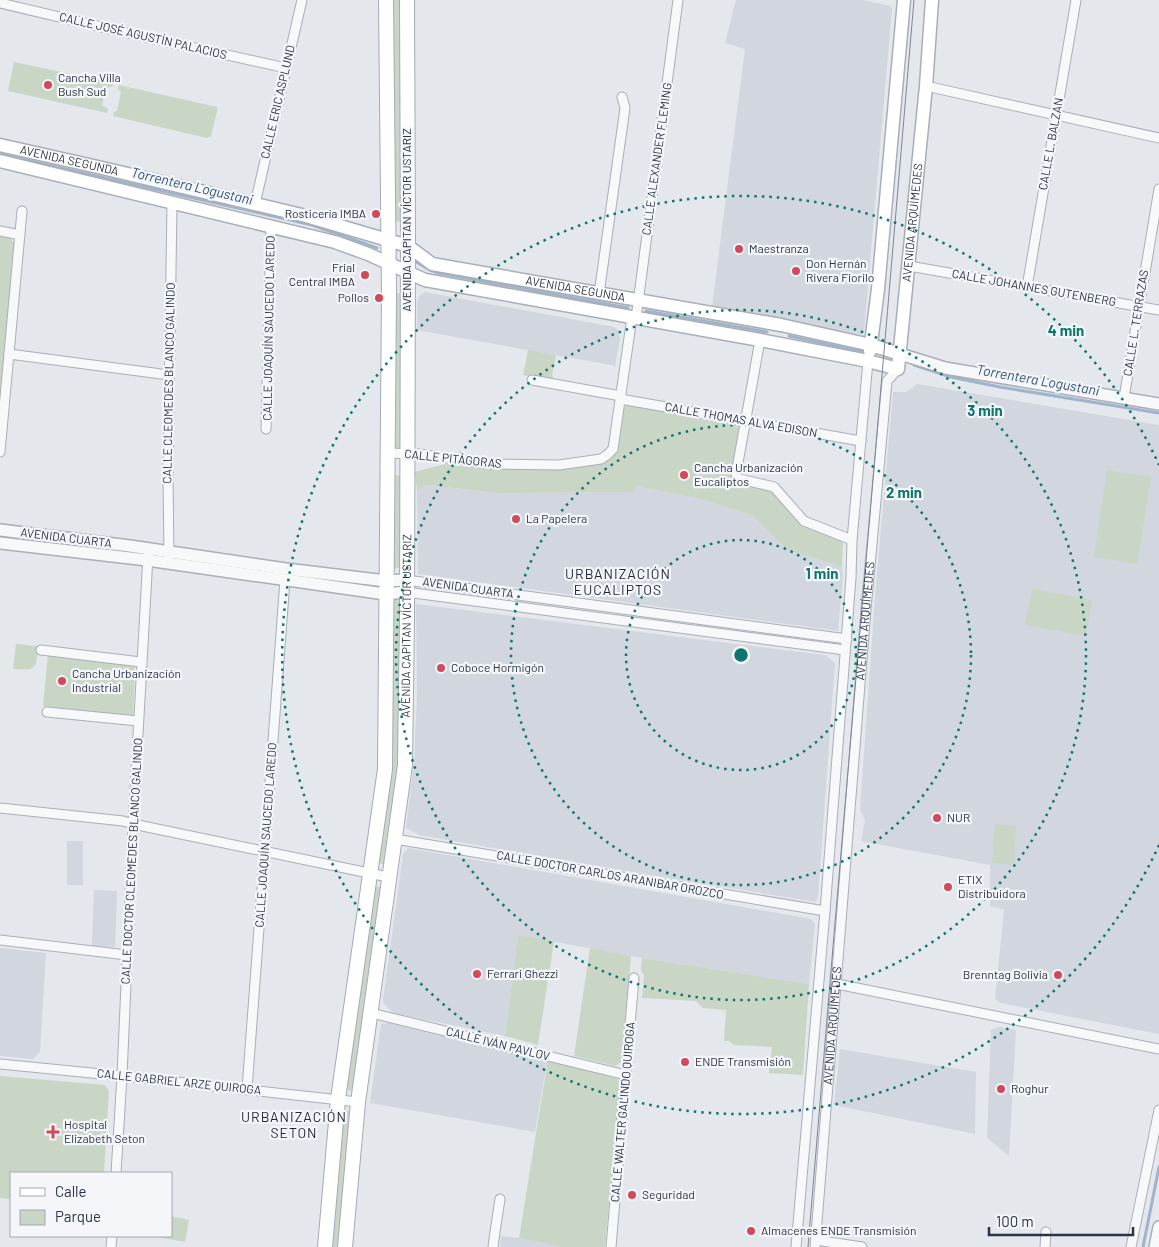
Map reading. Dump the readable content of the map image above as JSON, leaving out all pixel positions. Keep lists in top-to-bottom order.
{
  "streets": {
    "main road": ["AVENIDA SEGUNDA", "AVENIDA CAPITAN VÍCTOR USTARIZ", "AVENIDA ARQUÍMEDES"],
    "street": [
      "CALLE JOSÉ AGUSTÍN PALACIOS",
      "CALLE ERIC ASPLUND",
      "CALLE L. BALZAN",
      "CALLE ALEXANDER FLEMING",
      "CALLE JOHANNES GUTENBERG",
      "CALLE L. TERRAZAS",
      "CALLE JOAQUÍN SAUCEDO LAREDO",
      "CALLE CLEOMEDES BLANCO GALINDO",
      "CALLE THOMAS ALVA EDISON",
      "CALLE PITÁGORAS",
      "AVENIDA CUARTA",
      "CALLE DOCTOR CLEOMEDES BLANCO GALINDO",
      "CALLE DOCTOR CARLOS ARANIBAR OROZCO",
      "CALLE IVÁN PAVLOV",
      "CALLE GABRIEL ARZE QUIROGA",
      "CALLE WALTER GALINDO QUIROGA"
    ]
  },
  "crossings": [
    ["CALLE JOSÉ AGUSTÍN PALACIOS", "CALLE ERIC ASPLUND"],
    ["CALLE ERIC ASPLUND", "AVENIDA SEGUNDA"],
    ["CALLE L. BALZAN", "CALLE JOHANNES GUTENBERG"],
    ["CALLE ALEXANDER FLEMING", "AVENIDA SEGUNDA"],
    ["CALLE ALEXANDER FLEMING", "CALLE THOMAS ALVA EDISON"],
    ["CALLE ALEXANDER FLEMING", "CALLE PITÁGORAS"],
    ["AVENIDA SEGUNDA", "AVENIDA CAPITAN VÍCTOR USTARIZ"],
    ["AVENIDA SEGUNDA", "AVENIDA ARQUÍMEDES"],
    ["AVENIDA SEGUNDA", "CALLE L. TERRAZAS"],
    ["AVENIDA SEGUNDA", "CALLE JOAQUÍN SAUCEDO LAREDO"],
    ["AVENIDA SEGUNDA", "CALLE CLEOMEDES BLANCO GALINDO"],
    ["AVENIDA CAPITAN VÍCTOR USTARIZ", "CALLE PITÁGORAS"],
    ["AVENIDA CAPITAN VÍCTOR USTARIZ", "AVENIDA CUARTA"],
    ["AVENIDA CAPITAN VÍCTOR USTARIZ", "CALLE DOCTOR CARLOS ARANIBAR OROZCO"],
    ["AVENIDA CAPITAN VÍCTOR USTARIZ", "CALLE IVÁN PAVLOV"],
    ["AVENIDA CAPITAN VÍCTOR USTARIZ", "CALLE GABRIEL ARZE QUIROGA"],
    ["AVENIDA ARQUÍMEDES", "CALLE JOHANNES GUTENBERG"],
    ["AVENIDA ARQUÍMEDES", "CALLE THOMAS ALVA EDISON"],
    ["AVENIDA ARQUÍMEDES", "AVENIDA CUARTA"],
    ["AVENIDA ARQUÍMEDES", "CALLE DOCTOR CARLOS ARANIBAR OROZCO"],
    ["CALLE JOHANNES GUTENBERG", "CALLE L. TERRAZAS"],
    ["CALLE JOAQUÍN SAUCEDO LAREDO", "AVENIDA CUARTA"],
    ["CALLE JOAQUÍN SAUCEDO LAREDO", "CALLE GABRIEL ARZE QUIROGA"],
    ["CALLE CLEOMEDES BLANCO GALINDO", "AVENIDA CUARTA"],
    ["AVENIDA CUARTA", "CALLE DOCTOR CLEOMEDES BLANCO GALINDO"],
    ["CALLE DOCTOR CLEOMEDES BLANCO GALINDO", "CALLE GABRIEL ARZE QUIROGA"],
    ["CALLE IVÁN PAVLOV", "CALLE WALTER GALINDO QUIROGA"]
  ],
  "districts": ["URBANIZACIÓN EUCALIPTOS", "URBANIZACIÓN SETON"],
  "water": ["Torrentera Logustani"],
  "places": {
    "other": [
      "Cancha Villa Bush Sud",
      "Rosticería IMBA",
      "Maestranza",
      "Don Hernán Rivera Fiorilo",
      "Frial Central IMBA",
      "Pollos",
      "Cancha Urbanización Eucaliptos",
      "La Papelera",
      "Coboce Hormigón",
      "Cancha Urbanización Industrial",
      "NUR",
      "ETIX Distribuidora",
      "Ferrari Ghezzi",
      "Brenntag Bolivia",
      "ENDE Transmisión",
      "Roghur",
      "Seguridad",
      "Almacenes ENDE Transmisión"
    ],
    "health": ["Hospital Elizabeth Seton"]
  },
  "legend": ["Calle", "Parque"],
  "scale_bar": "100 m",
  "rings": [
    "4 min",
    "3 min",
    "2 min",
    "1 min"
  ]
}
